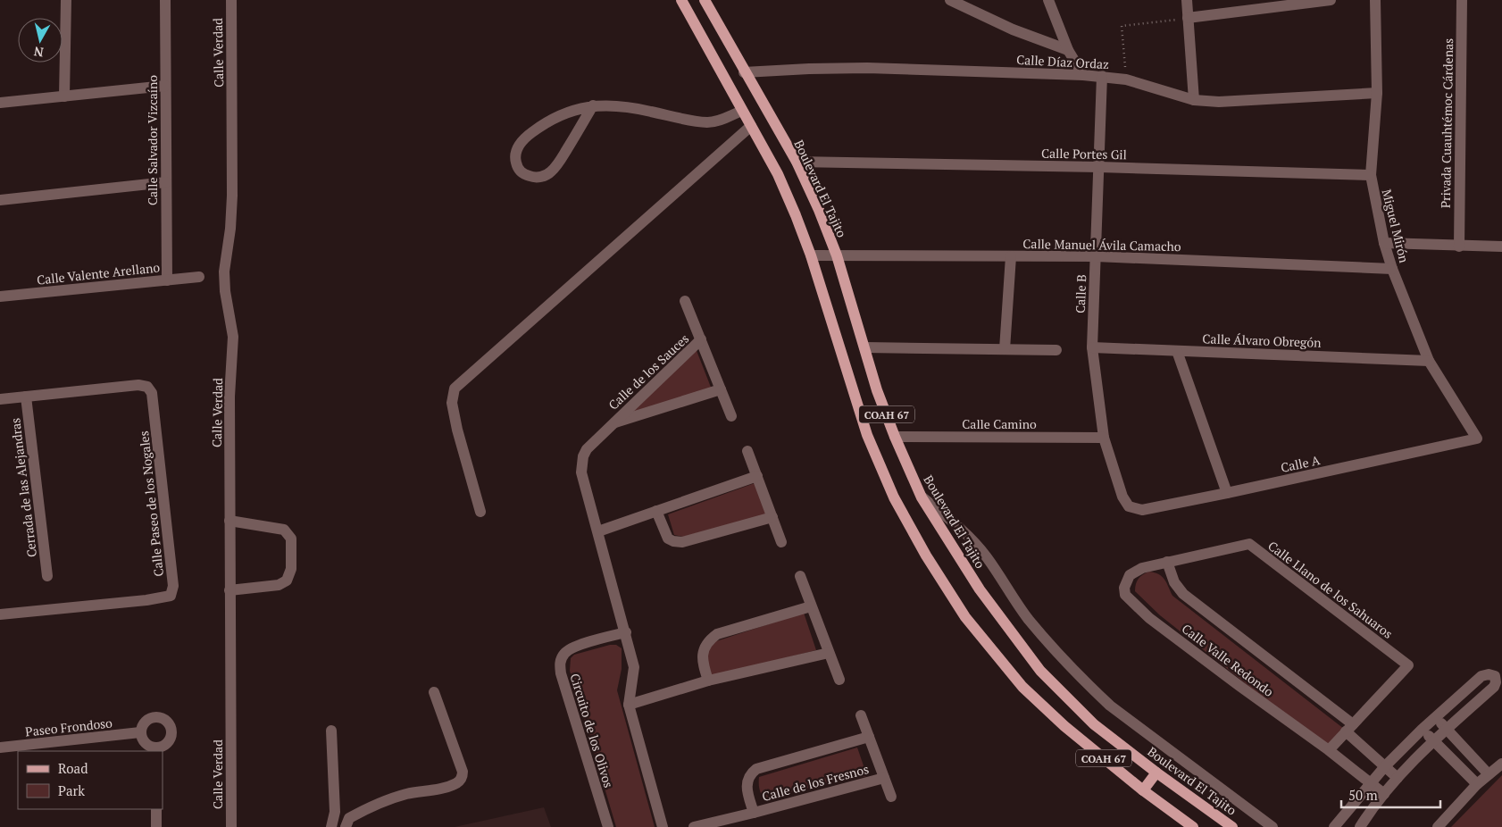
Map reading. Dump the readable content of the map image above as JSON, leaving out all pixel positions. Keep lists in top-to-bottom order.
{
  "streets": {
    "main road": ["Boulevard El Tajito", "COAH 67"],
    "street": [
      "Calle Verdad",
      "Calle Díaz Ordaz",
      "Privada Cuauhtémoc Cárdenas",
      "Calle Salvador Vizcaíno",
      "Calle Portes Gil",
      "Miguel Mirón",
      "Calle Manuel Ávila Camacho",
      "Calle Valente Arellano",
      "Calle B",
      "Calle Álvaro Obregón",
      "Calle de los Sauces",
      "Calle Camino",
      "Calle A",
      "Cerrada de las Alejandras",
      "Calle Paseo de los Nogales",
      "Calle Llano de los Sahuaros",
      "Calle Valle Redondo",
      "Paseo Frondoso",
      "Circuito de los Olivos",
      "Calle de los Fresnos"
    ]
  },
  "crossings": [
    ["Calle Díaz Ordaz", "Boulevard El Tajito"],
    ["Calle Díaz Ordaz", "Miguel Mirón"],
    ["Calle Díaz Ordaz", "Calle B"],
    ["Calle Salvador Vizcaíno", "Calle Valente Arellano"],
    ["Calle Portes Gil", "Boulevard El Tajito"],
    ["Calle Portes Gil", "Miguel Mirón"],
    ["Calle Portes Gil", "Calle B"],
    ["Boulevard El Tajito", "Calle Manuel Ávila Camacho"],
    ["Boulevard El Tajito", "Calle Camino"],
    ["Miguel Mirón", "Calle Manuel Ávila Camacho"],
    ["Miguel Mirón", "Calle Álvaro Obregón"],
    ["Miguel Mirón", "Calle A"],
    ["Calle Manuel Ávila Camacho", "Calle B"],
    ["Calle Manuel Ávila Camacho", "COAH 67"],
    ["Calle B", "Calle Álvaro Obregón"],
    ["Calle B", "Calle Camino"],
    ["Calle B", "Calle A"],
    ["Cerrada de las Alejandras", "Calle Paseo de los Nogales"],
    ["Calle Llano de los Sahuaros", "Calle Valle Redondo"]
  ],
  "legend": ["Road", "Park"],
  "scale_bar": "50 m",
  "north": "bottom"
}
